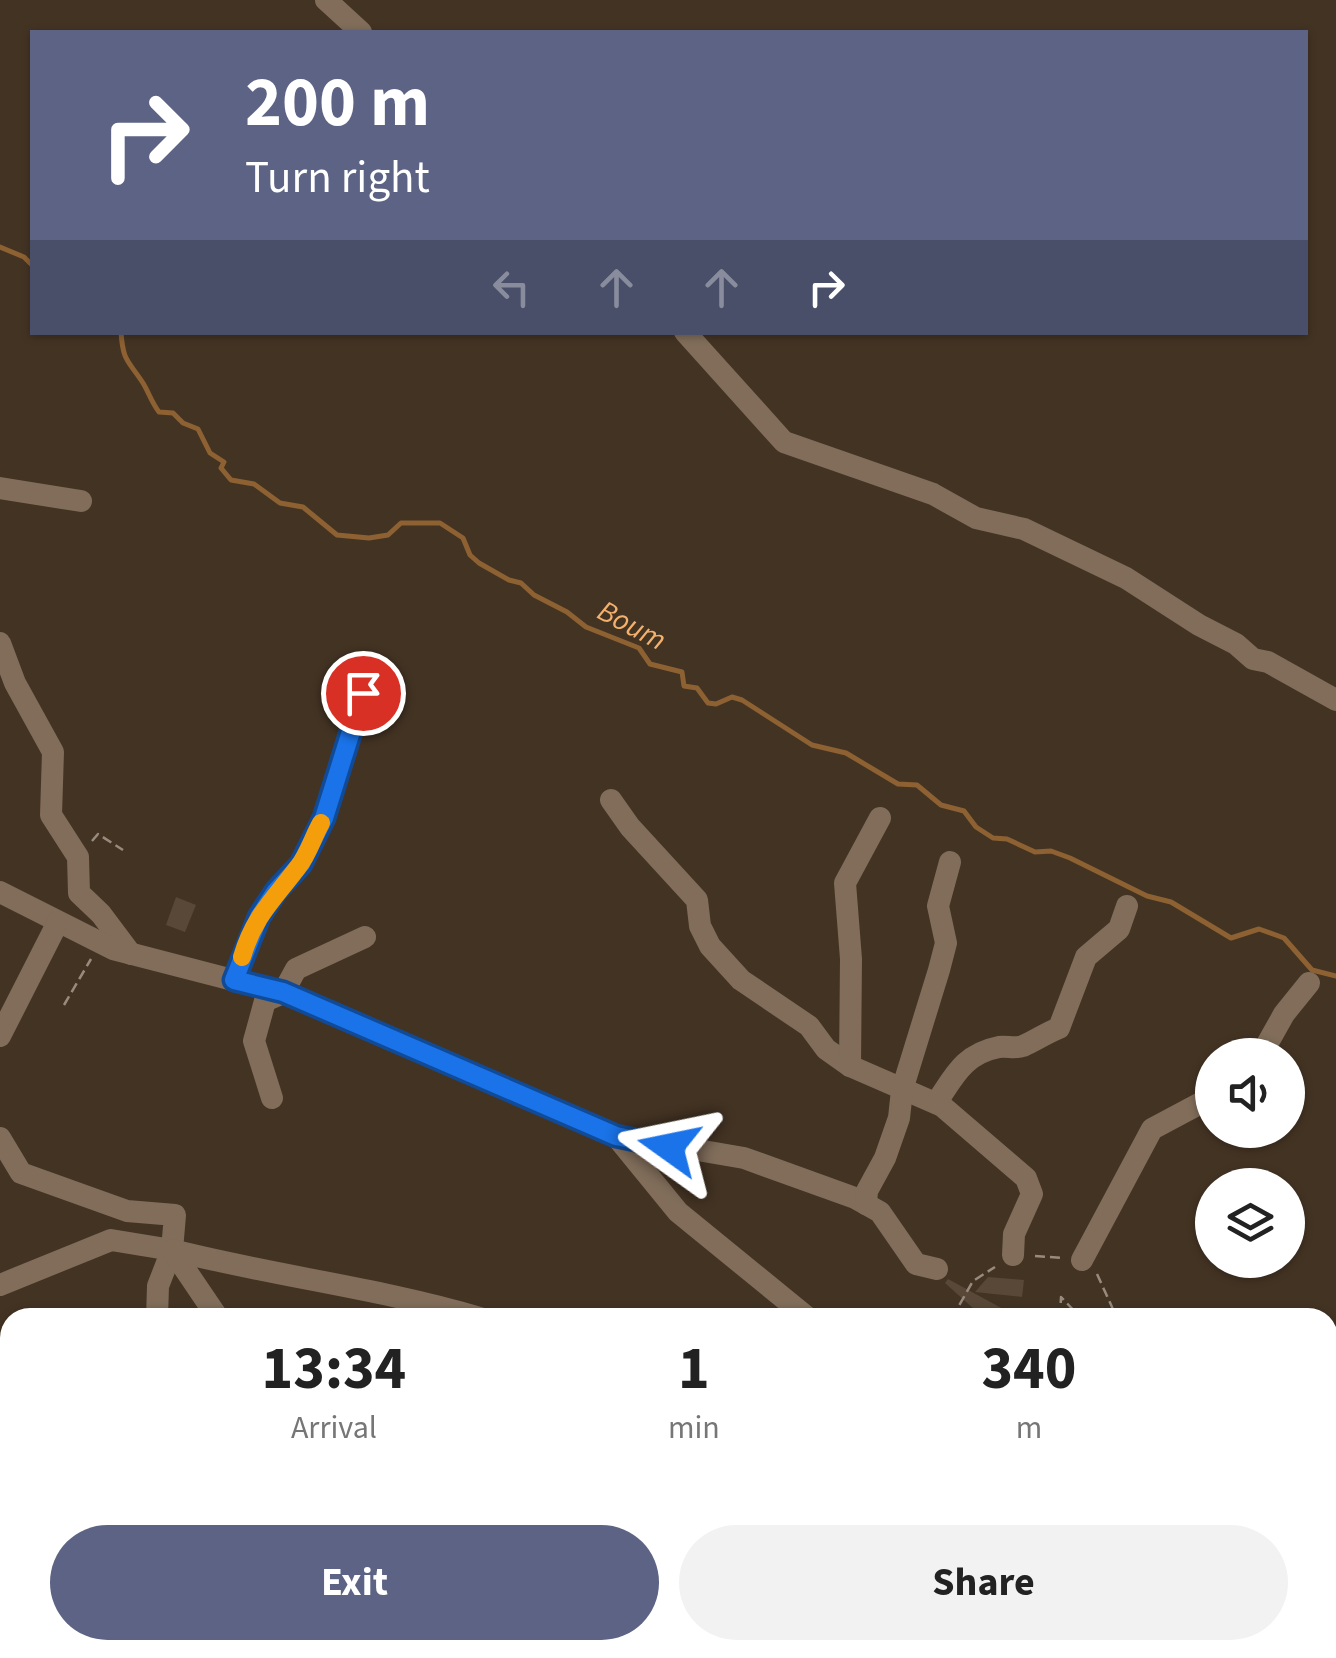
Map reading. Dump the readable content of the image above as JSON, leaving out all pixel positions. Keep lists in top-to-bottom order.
{
  "water": ["Boum"],
  "page": {
    "turn": ["200 m", "Turn right"],
    "eta": [
      "13:34",
      "Arrival",
      "1",
      "min",
      "340",
      "m"
    ],
    "buttons": ["Exit", "Share"]
  }
}
